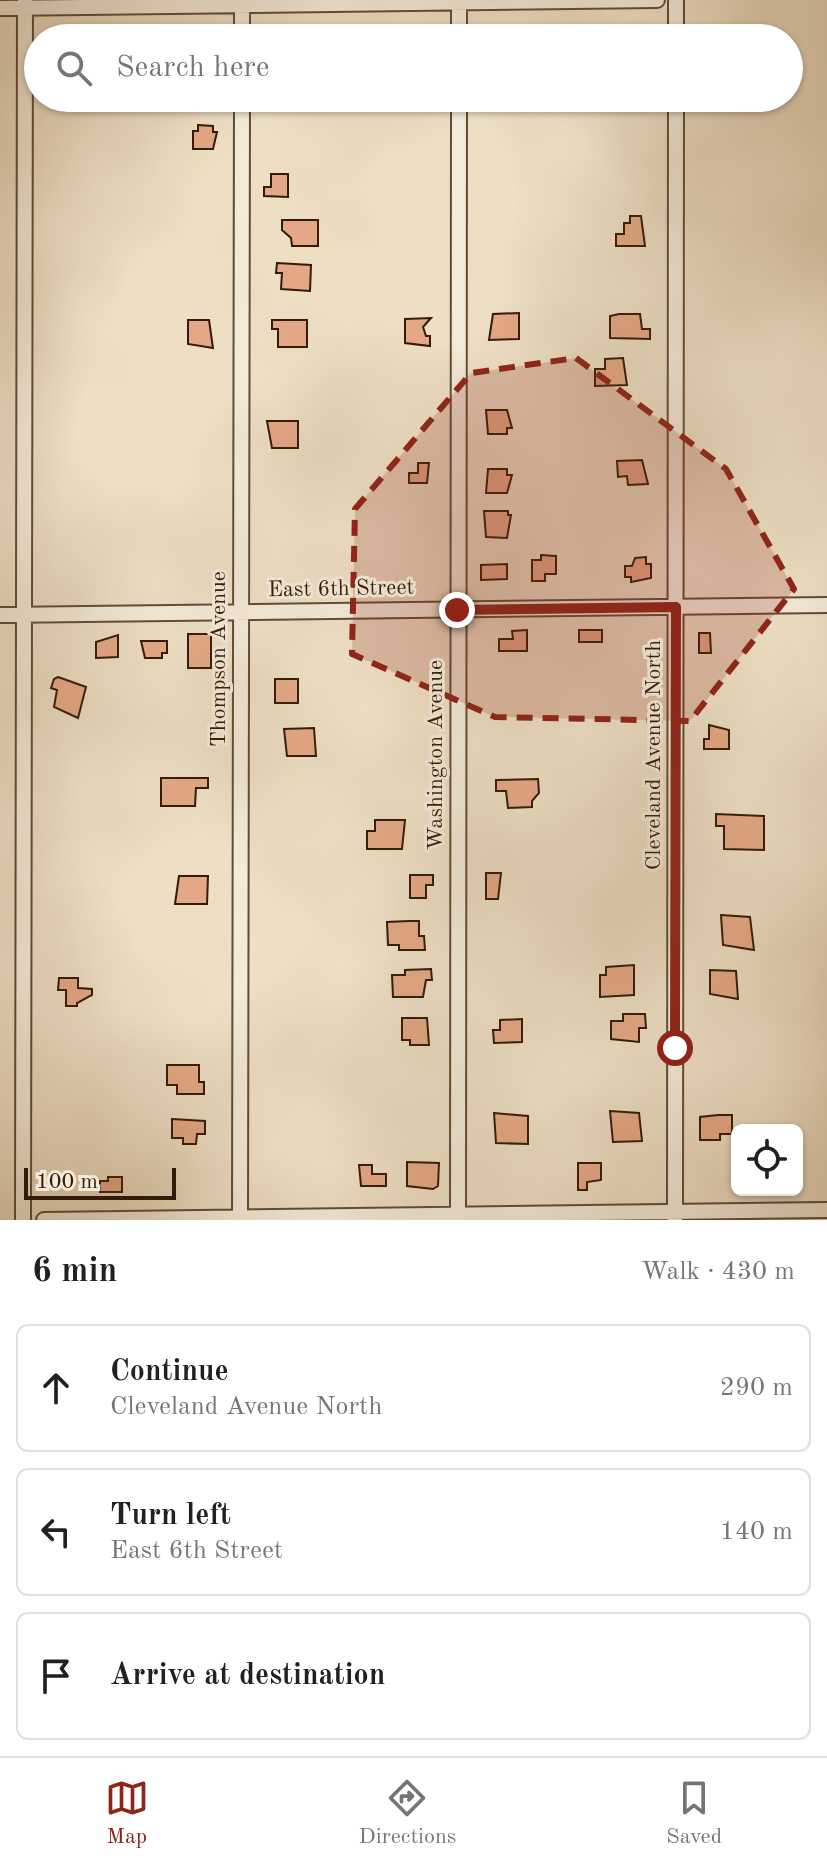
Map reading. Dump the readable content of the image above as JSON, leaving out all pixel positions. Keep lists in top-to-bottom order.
{
  "streets": {
    "street": [
      "East 6th Street",
      "Thompson Avenue",
      "Washington Avenue",
      "Cleveland Avenue North"
    ]
  },
  "crossings": [
    ["East 6th Street", "Thompson Avenue"],
    ["East 6th Street", "Washington Avenue"],
    ["East 6th Street", "Cleveland Avenue North"]
  ],
  "scale_bar": "100 m",
  "page": {
    "search": "Search here",
    "scale": "100 m",
    "heading": ["6 min", "Walk · 430 m"],
    "list": [
      ["Continue", "Cleveland Avenue North", "290 m"],
      ["Turn left", "East 6th Street", "140 m"],
      "Arrive at destination"
    ],
    "nav": ["Map", "Directions", "Saved"]
  }
}
